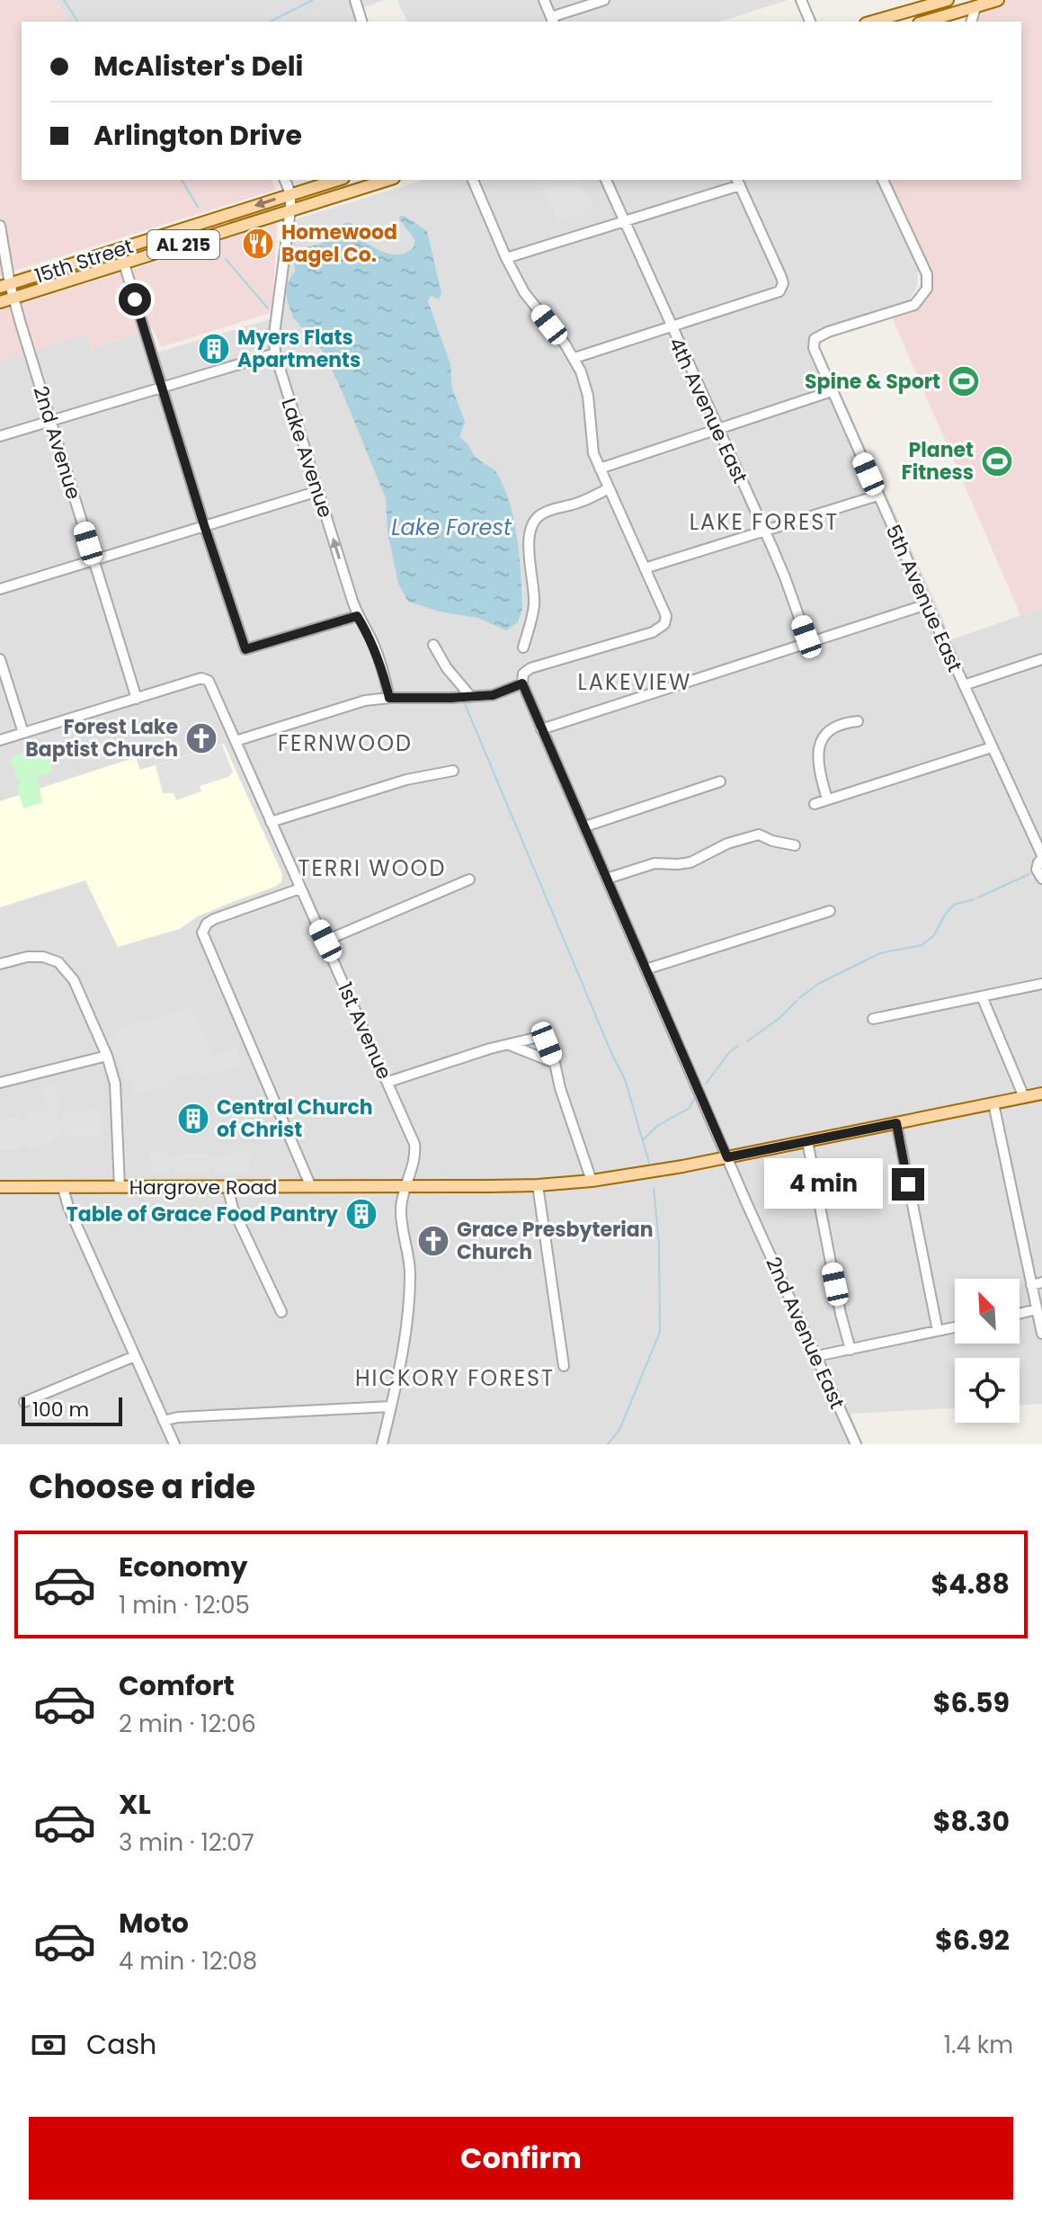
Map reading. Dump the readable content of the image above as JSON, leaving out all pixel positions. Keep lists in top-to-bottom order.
{
  "streets": {
    "main road": ["AL 215", "15th Street", "Hargrove Road"],
    "street": [
      "4th Avenue East",
      "2nd Avenue",
      "Lake Avenue",
      "5th Avenue East",
      "1st Avenue",
      "2nd Avenue East"
    ]
  },
  "crossings": [
    ["AL 215", "15th Street"],
    ["AL 215", "Lake Avenue"],
    ["15th Street", "2nd Avenue"],
    ["15th Street", "Lake Avenue"],
    ["2nd Avenue", "1st Avenue"],
    ["1st Avenue", "Hargrove Road"],
    ["Hargrove Road", "2nd Avenue East"]
  ],
  "districts": [
    "LAKE FOREST",
    "LAKEVIEW",
    "FERNWOOD",
    "TERRI WOOD",
    "HICKORY FOREST"
  ],
  "water": ["Lake Forest"],
  "places": {
    "restaurant": ["Homewood Bagel Co."],
    "building": ["Myers Flats Apartments", "Central Church of Christ", "Table of Grace Food Pantry"],
    "sports": ["Spine & Sport", "Planet Fitness"],
    "church": ["Forest Lake Baptist Church", "Grace Presbyterian Church"]
  },
  "scale_bar": "100 m",
  "north": "top left",
  "page": {
    "banner": ["McAlister's Deli", "Arlington Drive"],
    "bubble": "4 min",
    "scale": "100 m",
    "heading": "Choose a ride",
    "list": [
      {
        "name": "Economy",
        "note": "1 min · 12:05",
        "value": "$4.88"
      },
      {
        "name": "Comfort",
        "note": "2 min · 12:06",
        "value": "$6.59"
      },
      {
        "name": "XL",
        "note": "3 min · 12:07",
        "value": "$8.30"
      },
      {
        "name": "Moto",
        "note": "4 min · 12:08",
        "value": "$6.92"
      }
    ],
    "pay": ["Cash", "1.4 km"],
    "buttons": "Confirm"
  }
}
